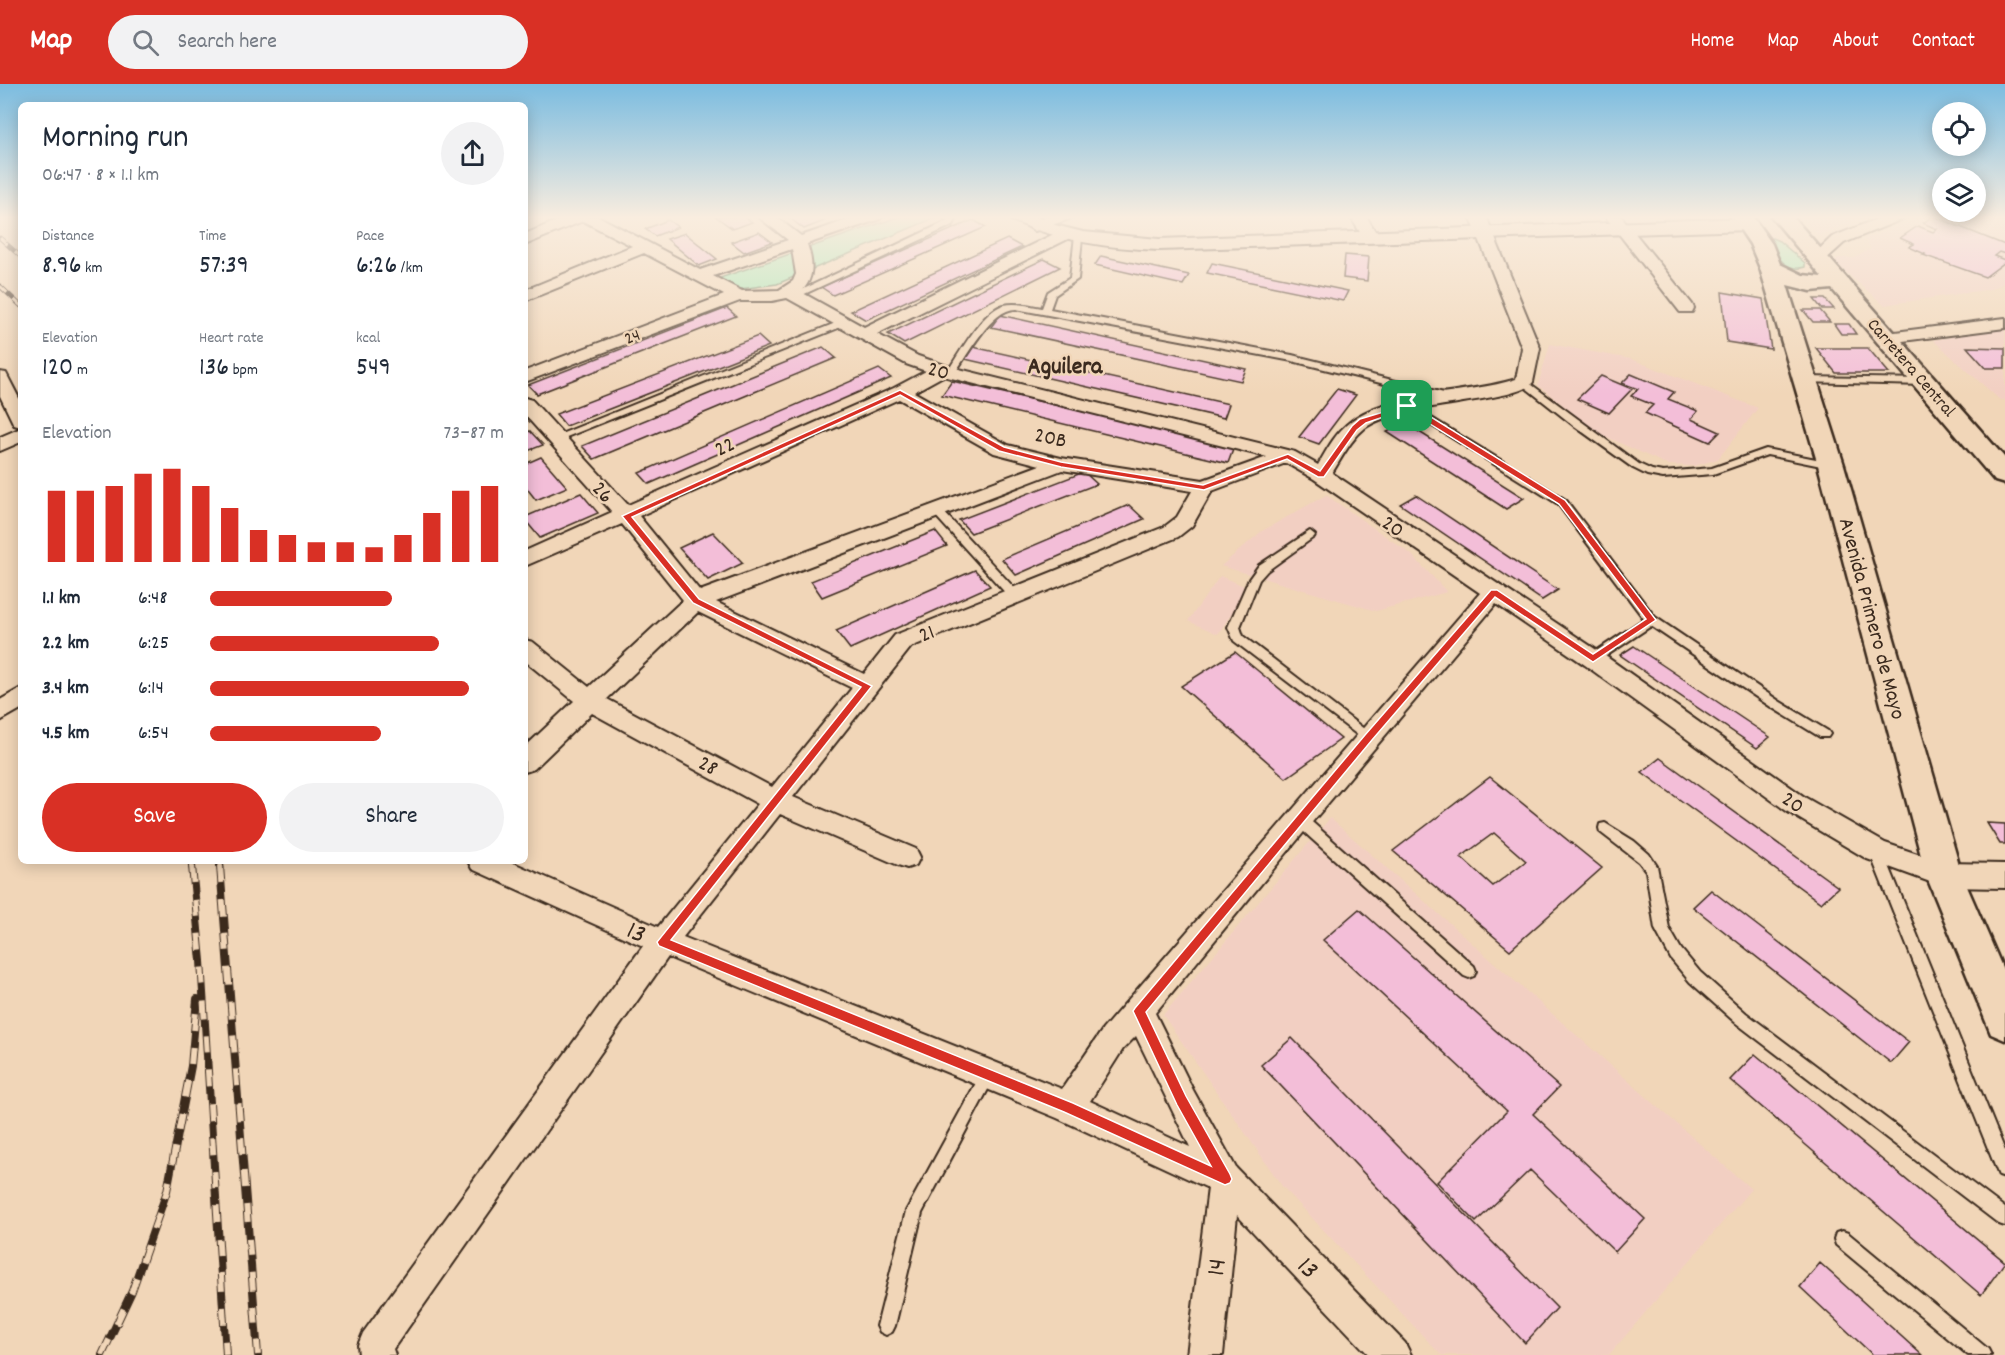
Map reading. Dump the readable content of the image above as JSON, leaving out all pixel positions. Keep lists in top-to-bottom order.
{
  "streets": {
    "main road": ["Carretera Central", "Avenida Primero de Mayo"],
    "street": [
      "24",
      "20",
      "20B",
      "22",
      "26",
      "21",
      "28",
      "13",
      "14"
    ]
  },
  "crossings": [
    ["20", "22"],
    ["20", "Avenida Primero de Mayo"],
    ["20B", "22"],
    ["20B", "21"],
    ["22", "26"],
    ["26", "21"],
    ["21", "28"],
    ["21", "13"],
    ["13", "14"]
  ],
  "districts": ["Aguilera"],
  "page": {
    "header": "Map",
    "search": "Search here",
    "nav": [
      "Home",
      "Map",
      "About",
      "Contact"
    ],
    "heading": ["Morning run", "06:47 · 8 × 1.1 km"],
    "stats": [
      ["Distance", "8.96 km"],
      ["Time", "57:39"],
      ["Pace", "6:26 /km"],
      ["Elevation", "120 m"],
      ["Heart rate", "136 bpm"],
      ["kcal", "549"]
    ],
    "chart": ["Elevation", "73–87 m"],
    "list": [
      {
        "name": "1.1 km",
        "note": "6:48"
      },
      {
        "name": "2.2 km",
        "note": "6:25"
      },
      {
        "name": "3.4 km",
        "note": "6:14"
      },
      {
        "name": "4.5 km",
        "note": "6:54"
      }
    ],
    "buttons": ["Save", "Share"]
  }
}
